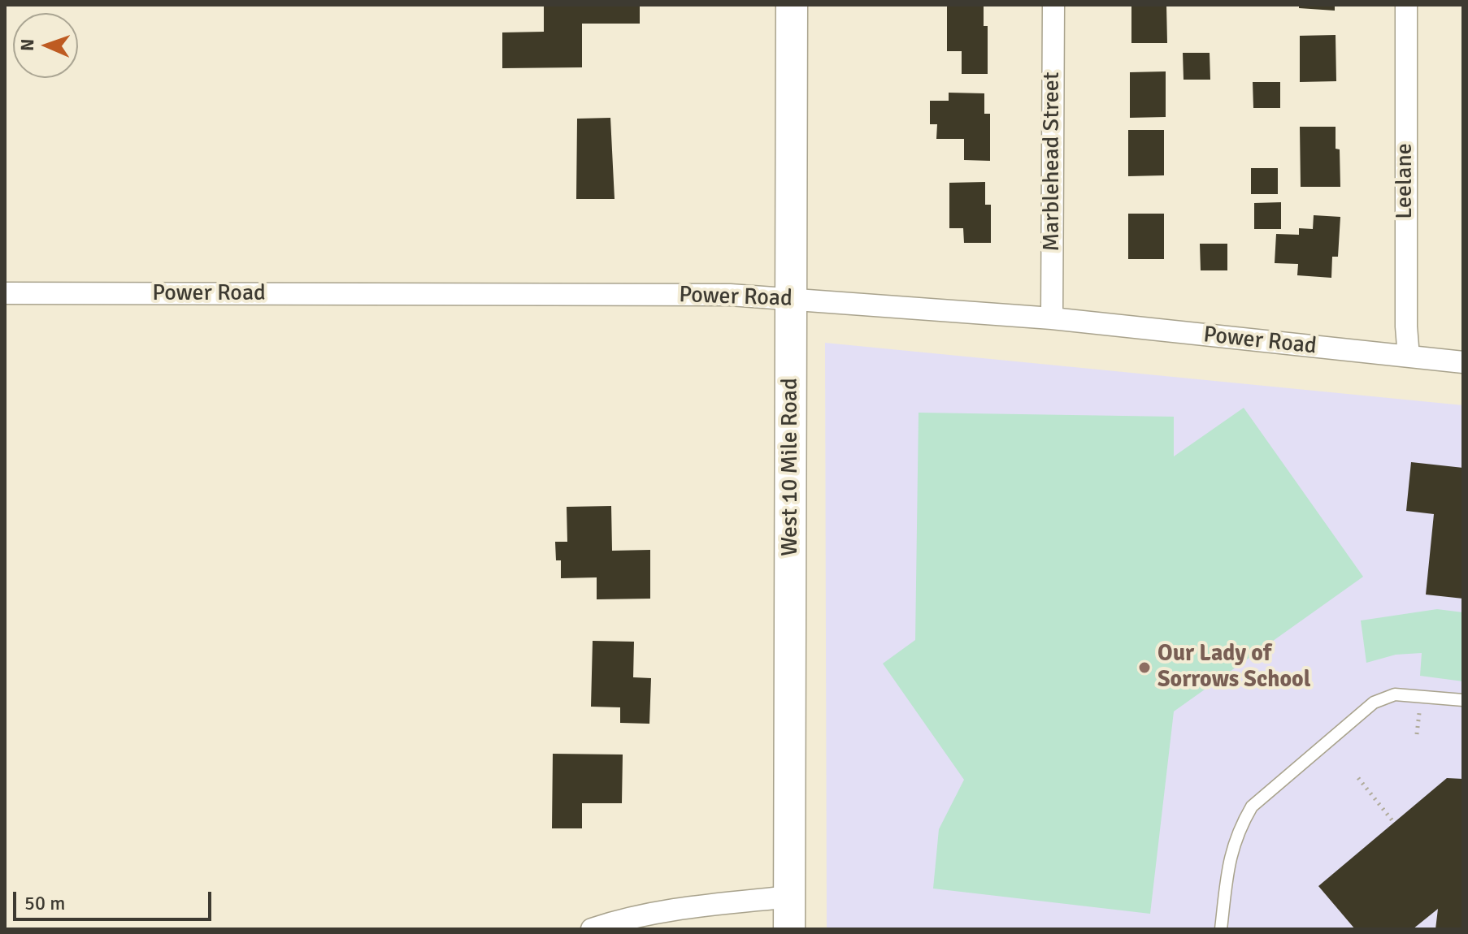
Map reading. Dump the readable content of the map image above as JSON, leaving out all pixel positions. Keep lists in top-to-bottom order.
{
  "streets": {
    "street": [
      "Marblehead Street",
      "Leelane",
      "Power Road",
      "West 10 Mile Road"
    ]
  },
  "crossings": [
    ["Marblehead Street", "Power Road"],
    ["Leelane", "Power Road"],
    ["Power Road", "West 10 Mile Road"]
  ],
  "places": ["Our Lady of Sorrows School"],
  "scale_bar": "50 m",
  "north": "left"
}
